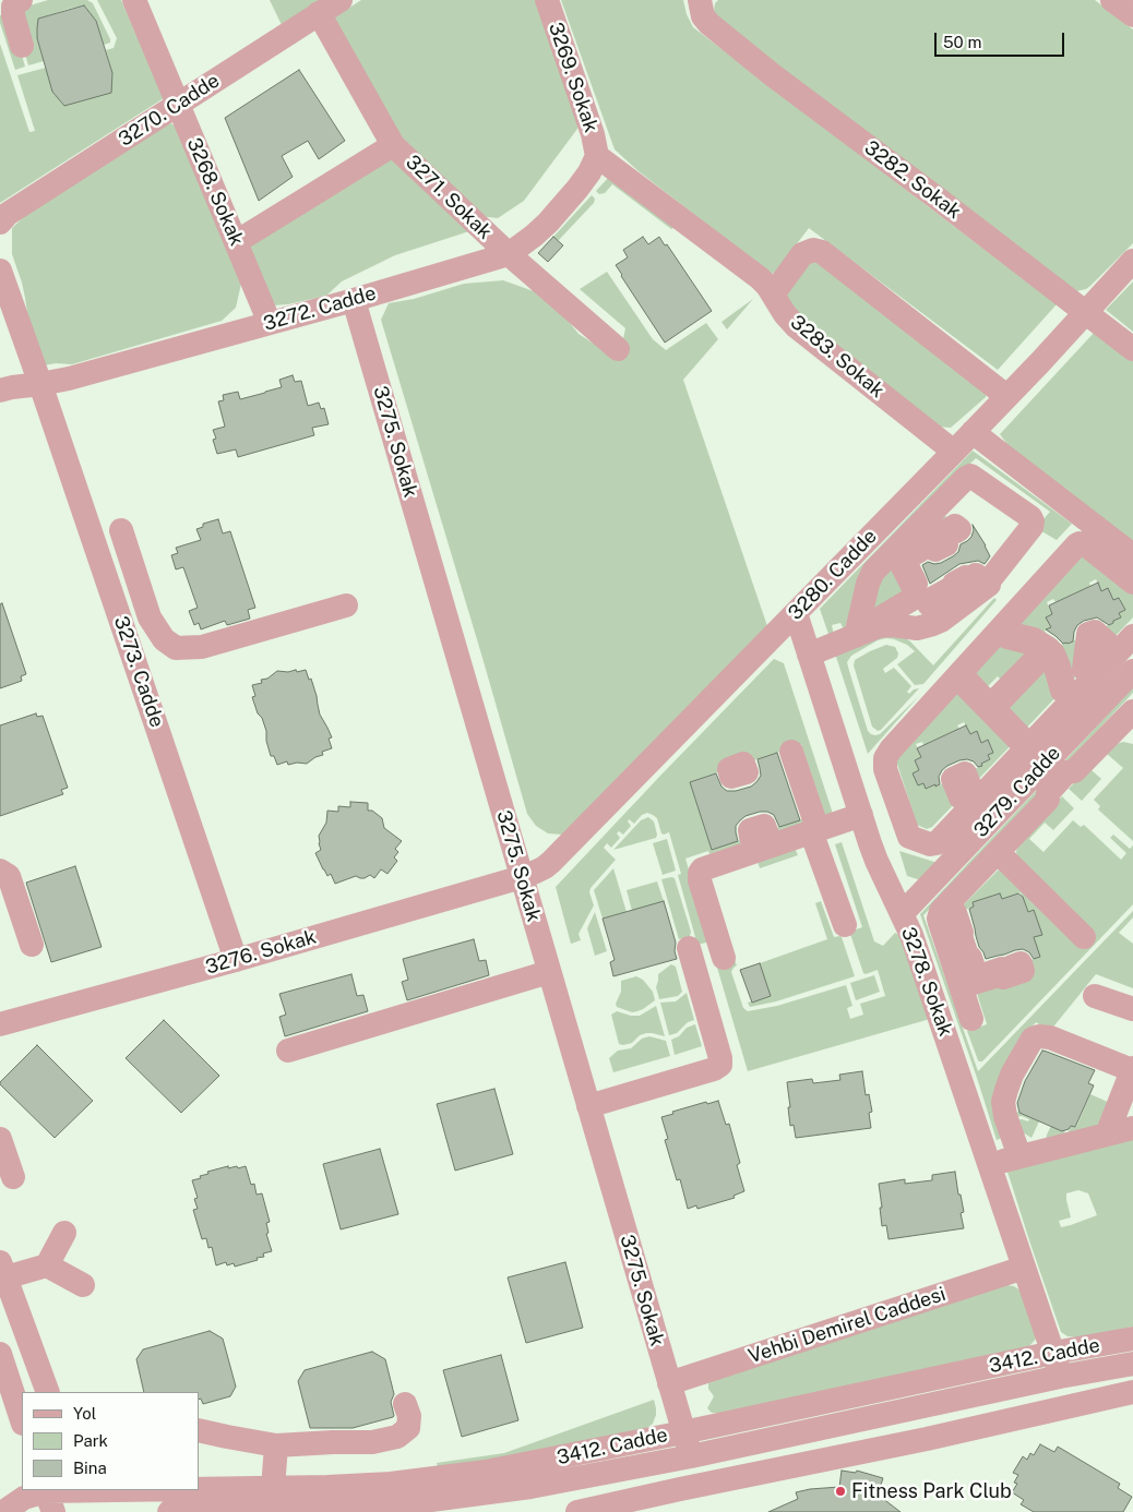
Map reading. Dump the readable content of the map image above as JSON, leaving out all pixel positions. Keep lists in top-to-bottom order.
{
  "streets": {
    "street": [
      "3269. Sokak",
      "3270. Cadde",
      "3282. Sokak",
      "3268. Sokak",
      "3271. Sokak",
      "3272. Cadde",
      "3283. Sokak",
      "3275. Sokak",
      "3280. Cadde",
      "3273. Cadde",
      "3279. Cadde",
      "3276. Sokak",
      "3278. Sokak",
      "Vehbi Demirel Caddesi",
      "3412. Cadde"
    ]
  },
  "crossings": [
    ["3269. Sokak", "3272. Cadde"],
    ["3269. Sokak", "3283. Sokak"],
    ["3270. Cadde", "3268. Sokak"],
    ["3270. Cadde", "3271. Sokak"],
    ["3282. Sokak", "3280. Cadde"],
    ["3268. Sokak", "3272. Cadde"],
    ["3271. Sokak", "3272. Cadde"],
    ["3272. Cadde", "3283. Sokak"],
    ["3272. Cadde", "3275. Sokak"],
    ["3272. Cadde", "3273. Cadde"],
    ["3283. Sokak", "3280. Cadde"],
    ["3275. Sokak", "3280. Cadde"],
    ["3275. Sokak", "3276. Sokak"],
    ["3275. Sokak", "Vehbi Demirel Caddesi"],
    ["3275. Sokak", "3412. Cadde"],
    ["3280. Cadde", "3276. Sokak"],
    ["3280. Cadde", "3278. Sokak"],
    ["3273. Cadde", "3276. Sokak"],
    ["3279. Cadde", "3278. Sokak"],
    ["3278. Sokak", "Vehbi Demirel Caddesi"],
    ["3278. Sokak", "3412. Cadde"]
  ],
  "places": ["Fitness Park Club"],
  "legend": ["Yol", "Park", "Bina"],
  "scale_bar": "50 m"
}
